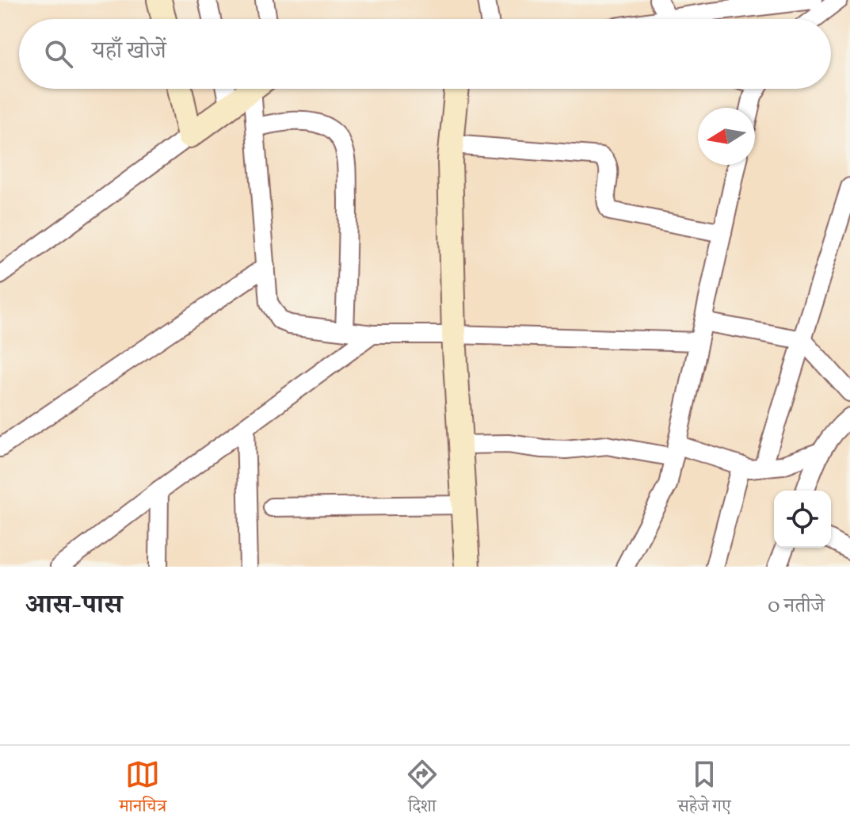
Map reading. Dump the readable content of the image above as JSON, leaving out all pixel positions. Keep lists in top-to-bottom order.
{
  "north": "left",
  "page": {
    "search": "यहाँ खोजें",
    "heading": ["आस-पास", "0 नतीजे"],
    "nav": ["मानचित्र", "दिशा", "सहेजे गए"]
  }
}
